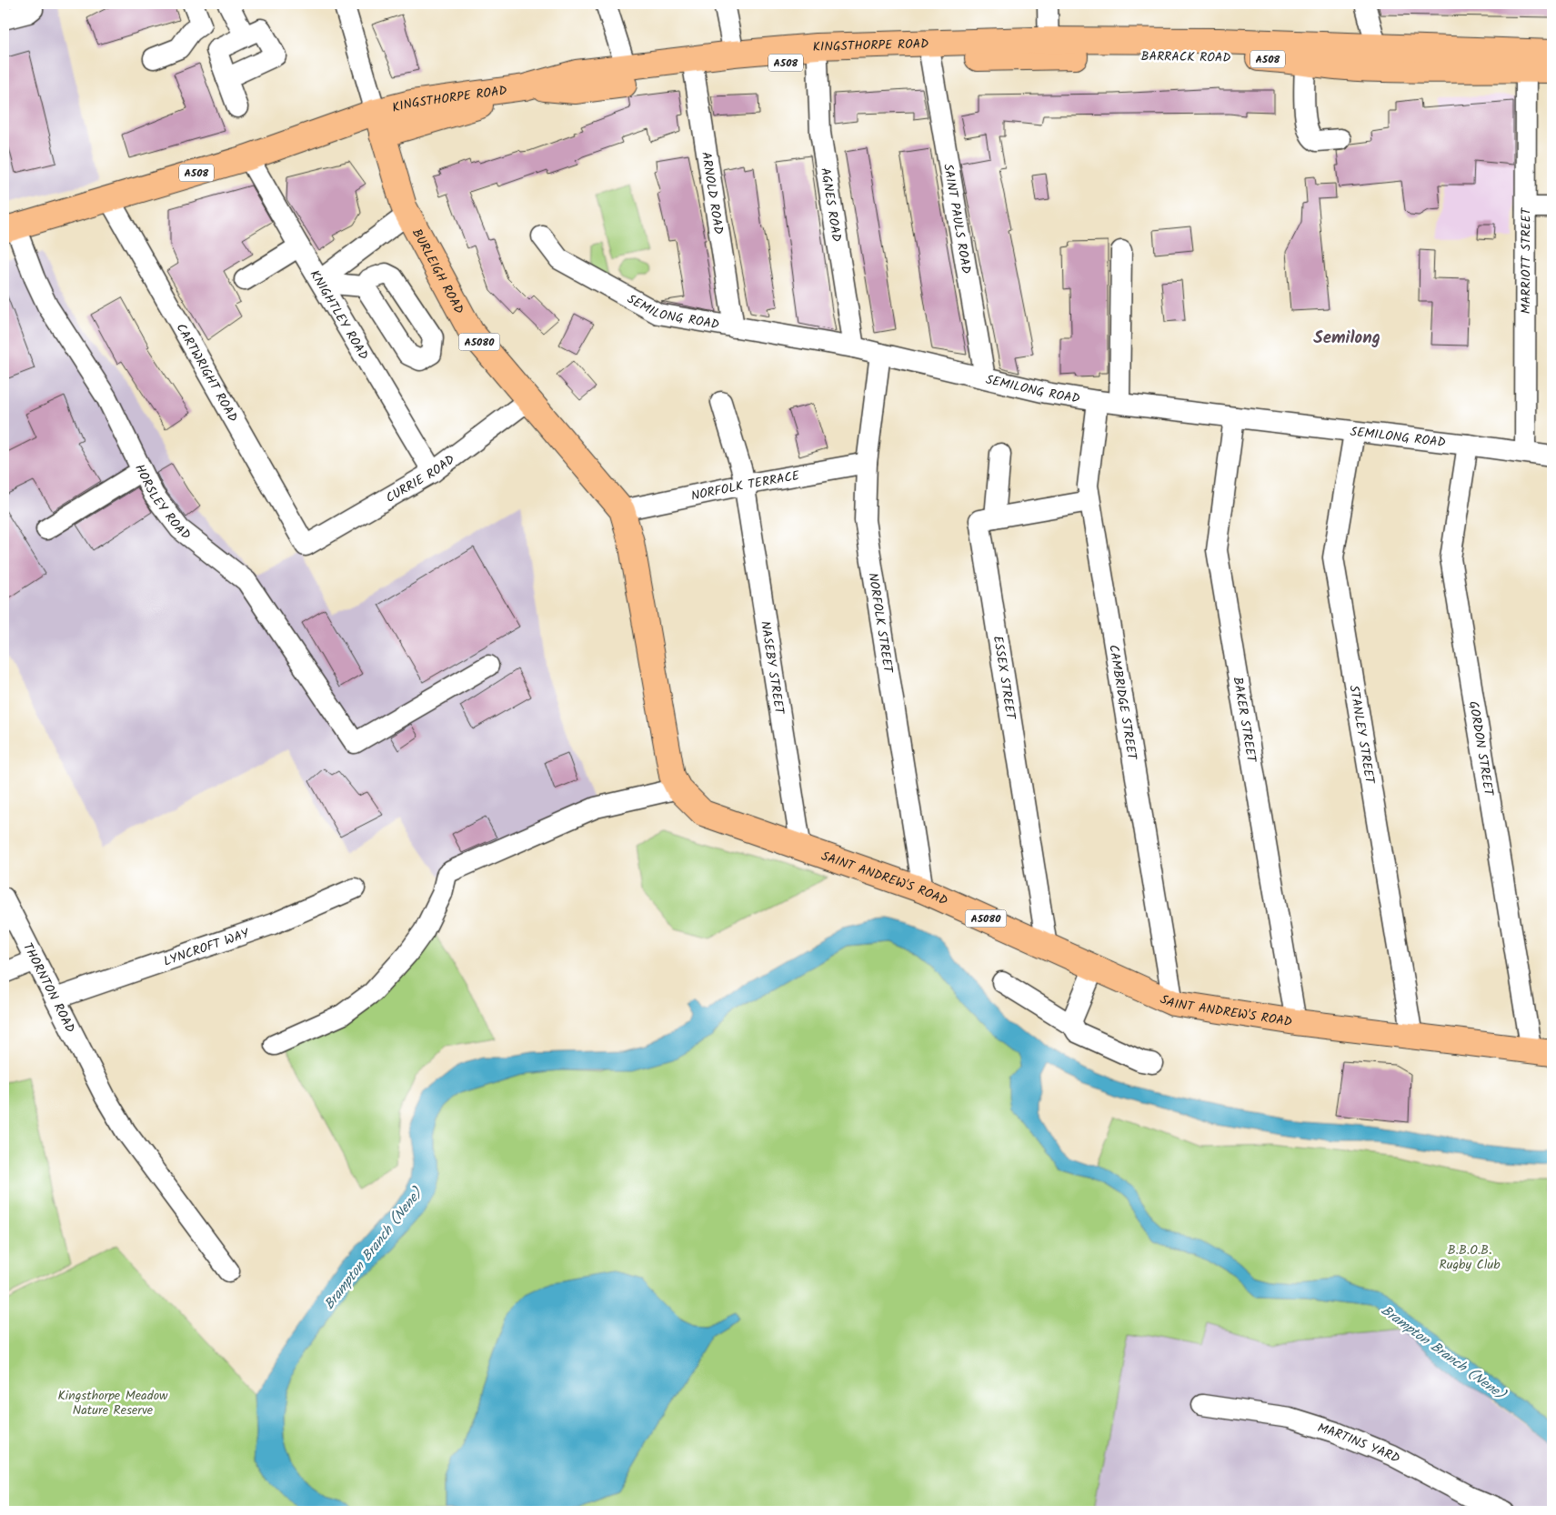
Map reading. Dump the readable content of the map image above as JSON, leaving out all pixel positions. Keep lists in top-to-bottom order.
{
  "streets": {
    "main road": [
      "KINGSTHORPE ROAD",
      "BARRACK ROAD",
      "A508",
      "BURLEIGH ROAD",
      "A5080",
      "SAINT ANDREW'S ROAD"
    ],
    "street": [
      "ARNOLD ROAD",
      "AGNES ROAD",
      "SAINT PAULS ROAD",
      "MARRIOTT STREET",
      "SEMILONG ROAD",
      "KNIGHTLEY ROAD",
      "CARTWRIGHT ROAD",
      "CURRIE ROAD",
      "NORFOLK TERRACE",
      "HORSLEY ROAD",
      "NORFOLK STREET",
      "NASEBY STREET",
      "ESSEX STREET",
      "CAMBRIDGE STREET",
      "BAKER STREET",
      "STANLEY STREET",
      "GORDON STREET",
      "LYNCROFT WAY",
      "THORNTON ROAD",
      "MARTINS YARD"
    ]
  },
  "crossings": [
    ["KINGSTHORPE ROAD", "BARRACK ROAD"],
    ["KINGSTHORPE ROAD", "A508"],
    ["KINGSTHORPE ROAD", "ARNOLD ROAD"],
    ["KINGSTHORPE ROAD", "AGNES ROAD"],
    ["KINGSTHORPE ROAD", "SAINT PAULS ROAD"],
    ["KINGSTHORPE ROAD", "BURLEIGH ROAD"],
    ["BARRACK ROAD", "MARRIOTT STREET"],
    ["A508", "BURLEIGH ROAD"],
    ["A508", "KNIGHTLEY ROAD"],
    ["A508", "CARTWRIGHT ROAD"],
    ["A508", "HORSLEY ROAD"],
    ["ARNOLD ROAD", "SEMILONG ROAD"],
    ["AGNES ROAD", "SEMILONG ROAD"],
    ["SAINT PAULS ROAD", "SEMILONG ROAD"],
    ["MARRIOTT STREET", "SEMILONG ROAD"],
    ["BURLEIGH ROAD", "CURRIE ROAD"],
    ["BURLEIGH ROAD", "NORFOLK TERRACE"],
    ["BURLEIGH ROAD", "SAINT ANDREW'S ROAD"],
    ["SEMILONG ROAD", "NORFOLK STREET"],
    ["SEMILONG ROAD", "CAMBRIDGE STREET"],
    ["SEMILONG ROAD", "BAKER STREET"],
    ["SEMILONG ROAD", "STANLEY STREET"],
    ["SEMILONG ROAD", "GORDON STREET"],
    ["KNIGHTLEY ROAD", "CURRIE ROAD"],
    ["CARTWRIGHT ROAD", "CURRIE ROAD"],
    ["NORFOLK TERRACE", "NORFOLK STREET"],
    ["NORFOLK TERRACE", "NASEBY STREET"],
    ["NORFOLK STREET", "SAINT ANDREW'S ROAD"],
    ["NASEBY STREET", "SAINT ANDREW'S ROAD"],
    ["ESSEX STREET", "CAMBRIDGE STREET"],
    ["ESSEX STREET", "SAINT ANDREW'S ROAD"],
    ["CAMBRIDGE STREET", "SAINT ANDREW'S ROAD"],
    ["BAKER STREET", "SAINT ANDREW'S ROAD"],
    ["STANLEY STREET", "SAINT ANDREW'S ROAD"],
    ["GORDON STREET", "SAINT ANDREW'S ROAD"],
    ["LYNCROFT WAY", "THORNTON ROAD"]
  ],
  "districts": ["Semilong"],
  "water": ["Brampton Branch (Nene)"],
  "parks": ["B.B.O.B. Rugby Club", "Kingsthorpe Meadow Nature Reserve"]
}
